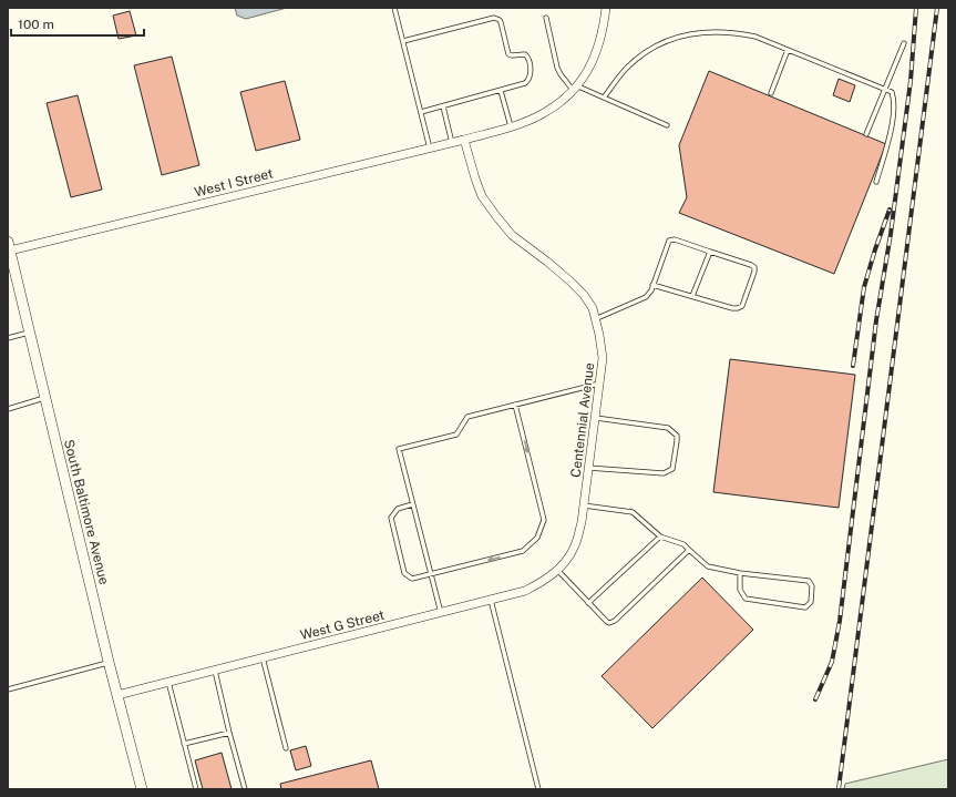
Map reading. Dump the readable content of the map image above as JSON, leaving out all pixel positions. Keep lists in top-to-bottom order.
{
  "streets": {
    "street": [
      "West I Street",
      "Centennial Avenue",
      "South Baltimore Avenue",
      "West G Street"
    ]
  },
  "crossings": [
    ["West I Street", "Centennial Avenue"],
    ["West I Street", "South Baltimore Avenue"],
    ["Centennial Avenue", "West G Street"],
    ["South Baltimore Avenue", "West G Street"]
  ],
  "scale_bar": "100 m"
}
